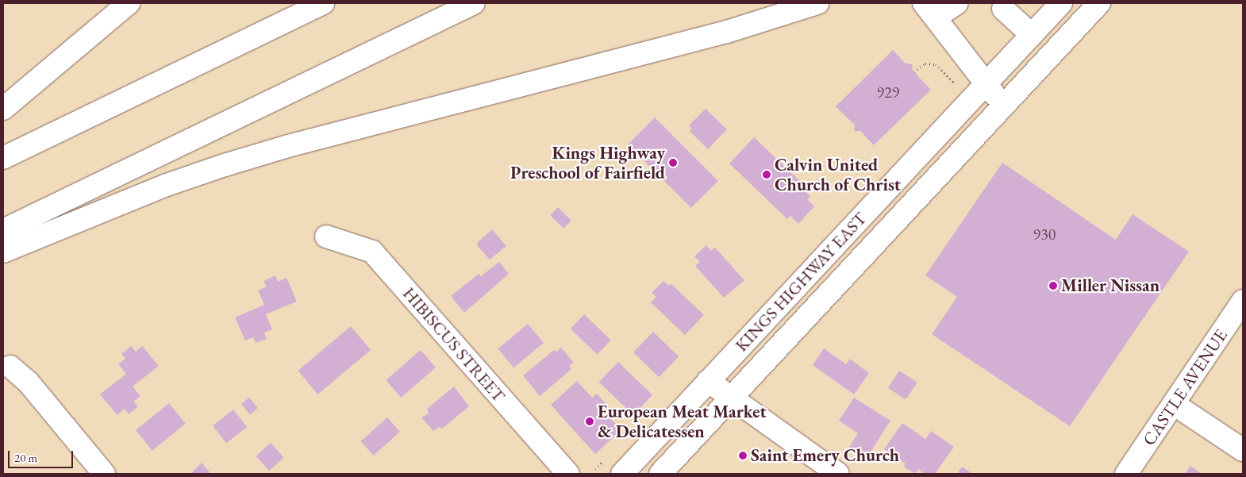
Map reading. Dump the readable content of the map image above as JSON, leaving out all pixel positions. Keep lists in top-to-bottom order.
{
  "streets": {
    "main road": ["KINGS HIGHWAY EAST", "HIBISCUS STREET", "CASTLE AVENUE"]
  },
  "places": [
    "Kings Highway Preschool of Fairfield",
    "Calvin United Church of Christ",
    "Miller Nissan",
    "European Meat Market & Delicatessen",
    "Saint Emery Church"
  ],
  "house_numbers": ["929", "930"],
  "scale_bar": "20 m"
}
